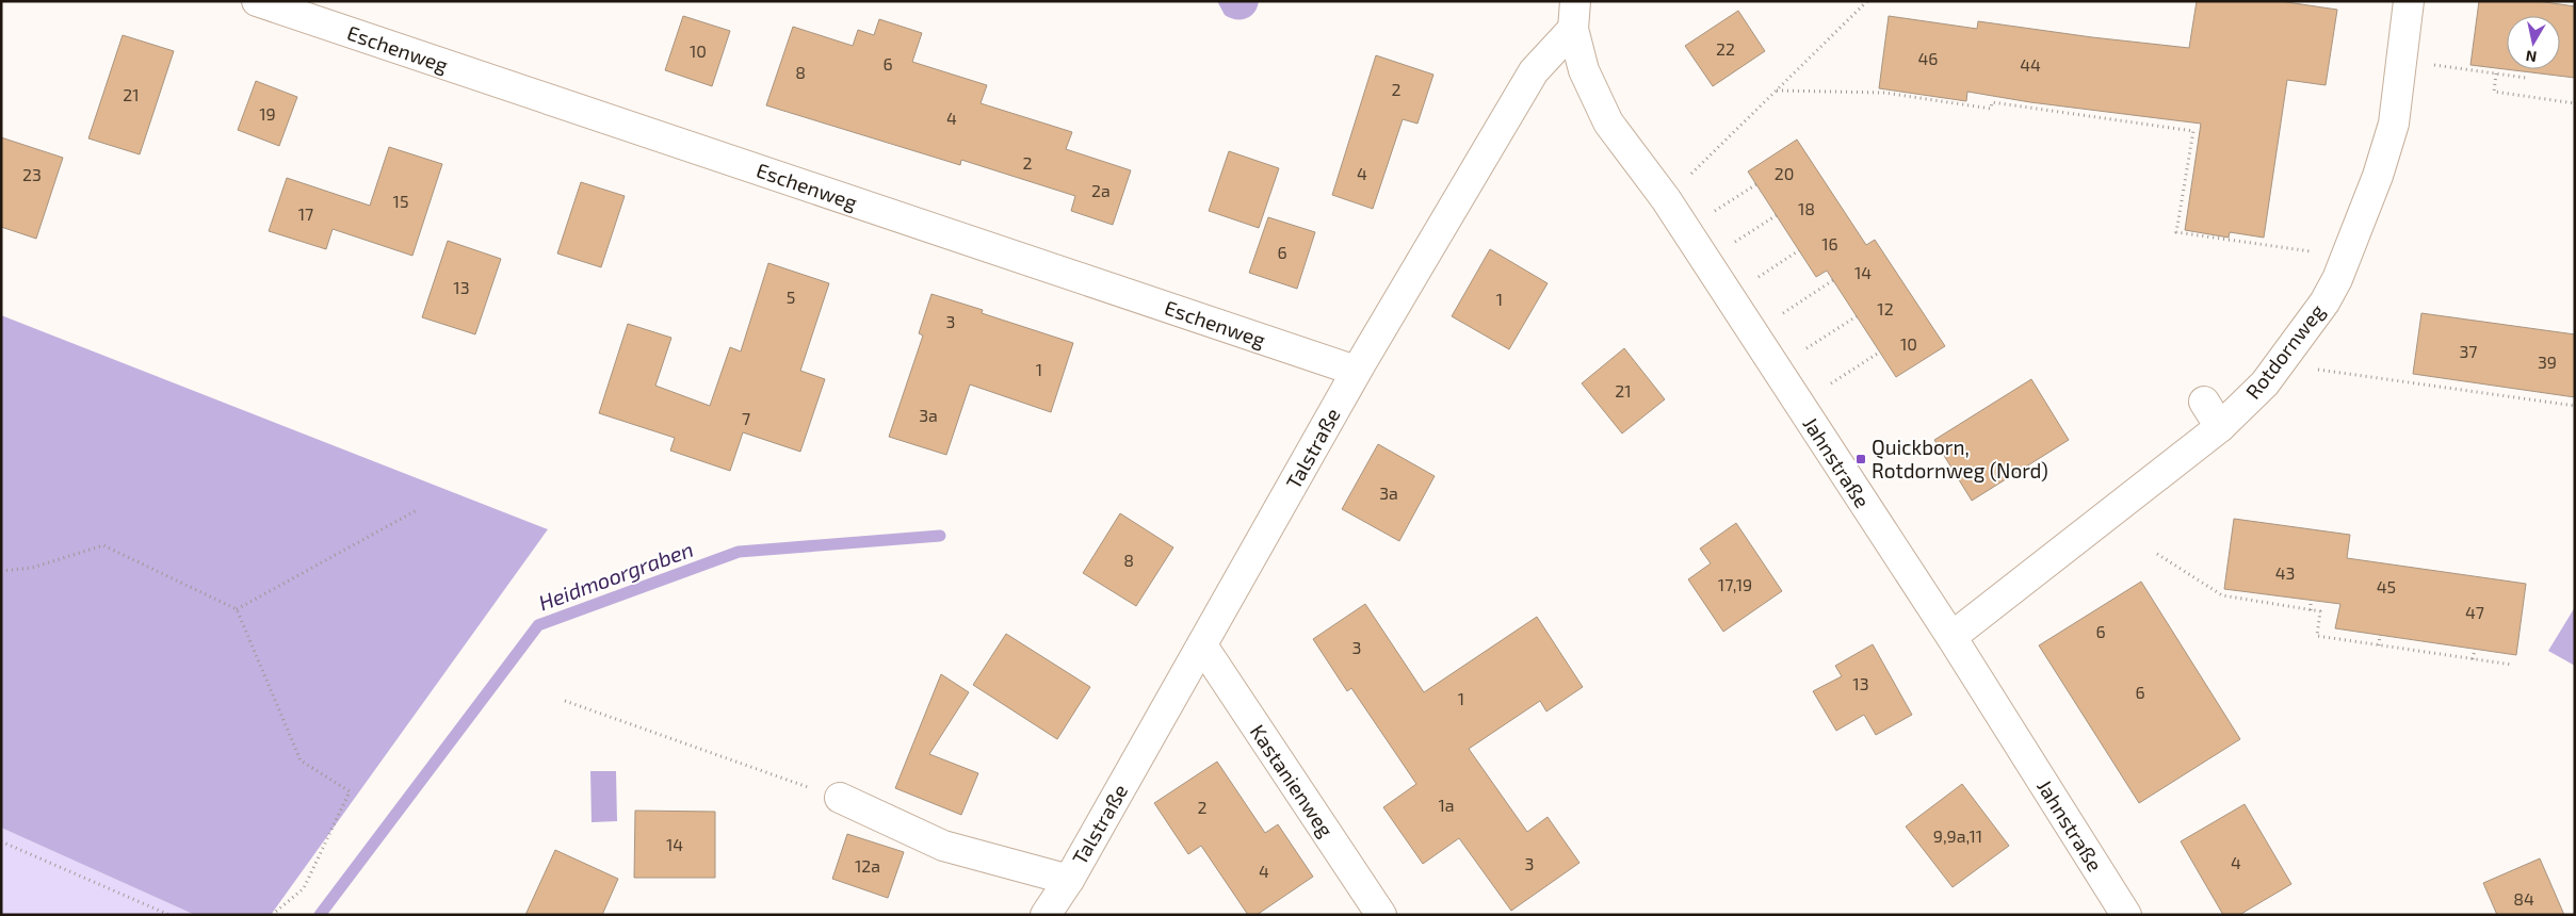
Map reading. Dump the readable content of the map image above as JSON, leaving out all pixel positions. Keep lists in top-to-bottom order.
{
  "streets": {
    "street": [
      "Eschenweg",
      "Rotdornweg",
      "Talstraße",
      "Jahnstraße",
      "Kastanienweg"
    ]
  },
  "crossings": [
    ["Eschenweg", "Talstraße"],
    ["Rotdornweg", "Jahnstraße"],
    ["Talstraße", "Jahnstraße"],
    ["Talstraße", "Kastanienweg"]
  ],
  "water": ["Heidmoorgraben"],
  "places": {
    "transit": ["Quickborn, Rotdornweg (Nord)"]
  },
  "house_numbers": [
    "22",
    "10",
    "46",
    "6",
    "44",
    "8",
    "2",
    "21",
    "19",
    "4",
    "2",
    "4",
    "20",
    "23",
    "2a",
    "15",
    "18",
    "17",
    "16",
    "6",
    "14",
    "13",
    "5",
    "1",
    "12",
    "3",
    "10",
    "37",
    "39",
    "1",
    "21",
    "3a",
    "7",
    "3a",
    "8",
    "43",
    "17,19",
    "45",
    "47",
    "6",
    "3",
    "13",
    "6",
    "1",
    "1a",
    "2",
    "9,9a,11",
    "14",
    "4",
    "3",
    "12a",
    "4",
    "84"
  ],
  "north": "bottom"
}
